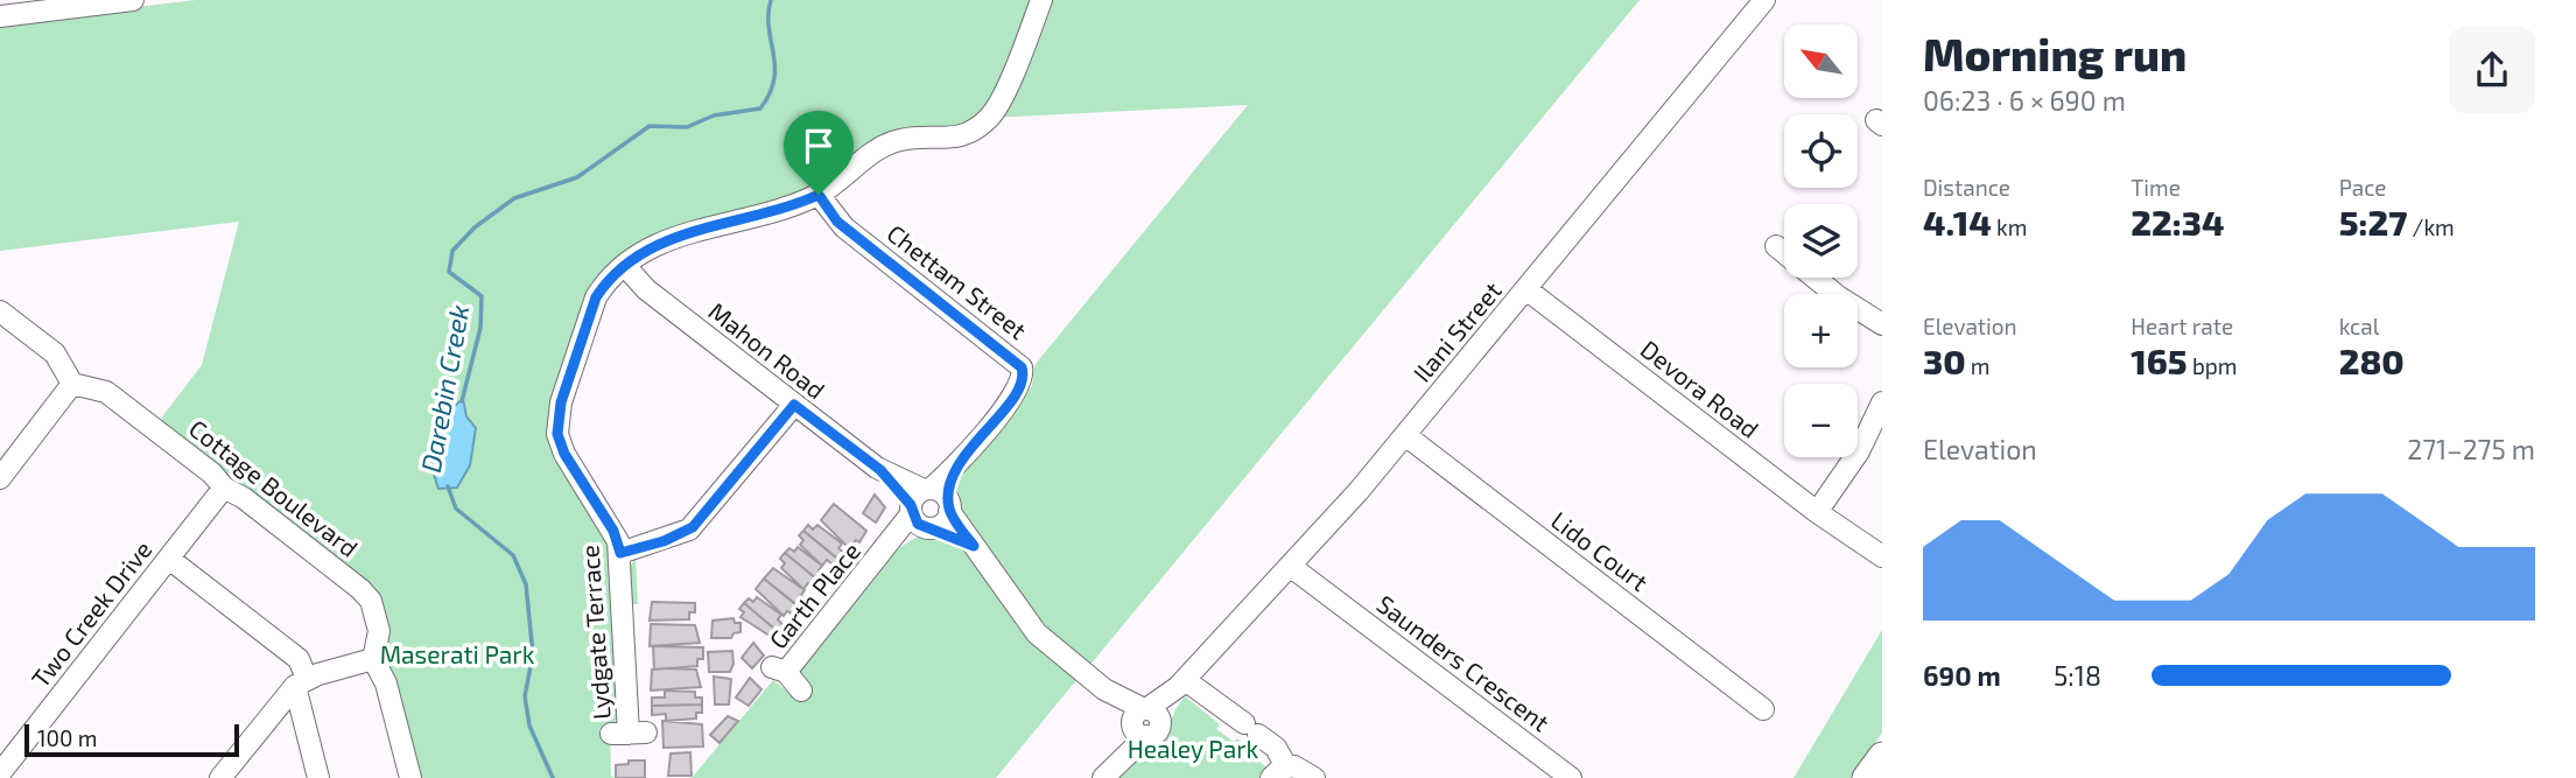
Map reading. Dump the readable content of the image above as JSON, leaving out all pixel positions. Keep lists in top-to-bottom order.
{
  "streets": {
    "street": [
      "Chettam Street",
      "Ilani Street",
      "Mahon Road",
      "Devora Road",
      "Cottage Boulevard",
      "Lido Court",
      "Garth Place",
      "Two Creek Drive",
      "Lydgate Terrace",
      "Saunders Crescent"
    ]
  },
  "crossings": [
    ["Chettam Street", "Mahon Road"],
    ["Chettam Street", "Garth Place"],
    ["Chettam Street", "Lydgate Terrace"],
    ["Ilani Street", "Mahon Road"],
    ["Ilani Street", "Devora Road"],
    ["Ilani Street", "Lido Court"],
    ["Ilani Street", "Saunders Crescent"],
    ["Mahon Road", "Garth Place"],
    ["Mahon Road", "Lydgate Terrace"],
    ["Cottage Boulevard", "Two Creek Drive"]
  ],
  "water": ["Darebin Creek"],
  "parks": ["Maserati Park", "Healey Park"],
  "scale_bar": "100 m",
  "north": "top left",
  "page": {
    "heading": ["Morning run", "06:23 · 6 × 690 m"],
    "map_buttons": ["+", "−"],
    "stats": [
      ["Distance", "4.14 km"],
      ["Time", "22:34"],
      ["Pace", "5:27 /km"],
      ["Elevation", "30 m"],
      ["Heart rate", "165 bpm"],
      ["kcal", "280"]
    ],
    "chart": ["Elevation", "271–275 m"],
    "list": [
      {
        "name": "690 m",
        "note": "5:18"
      }
    ],
    "scale": "100 m"
  }
}
